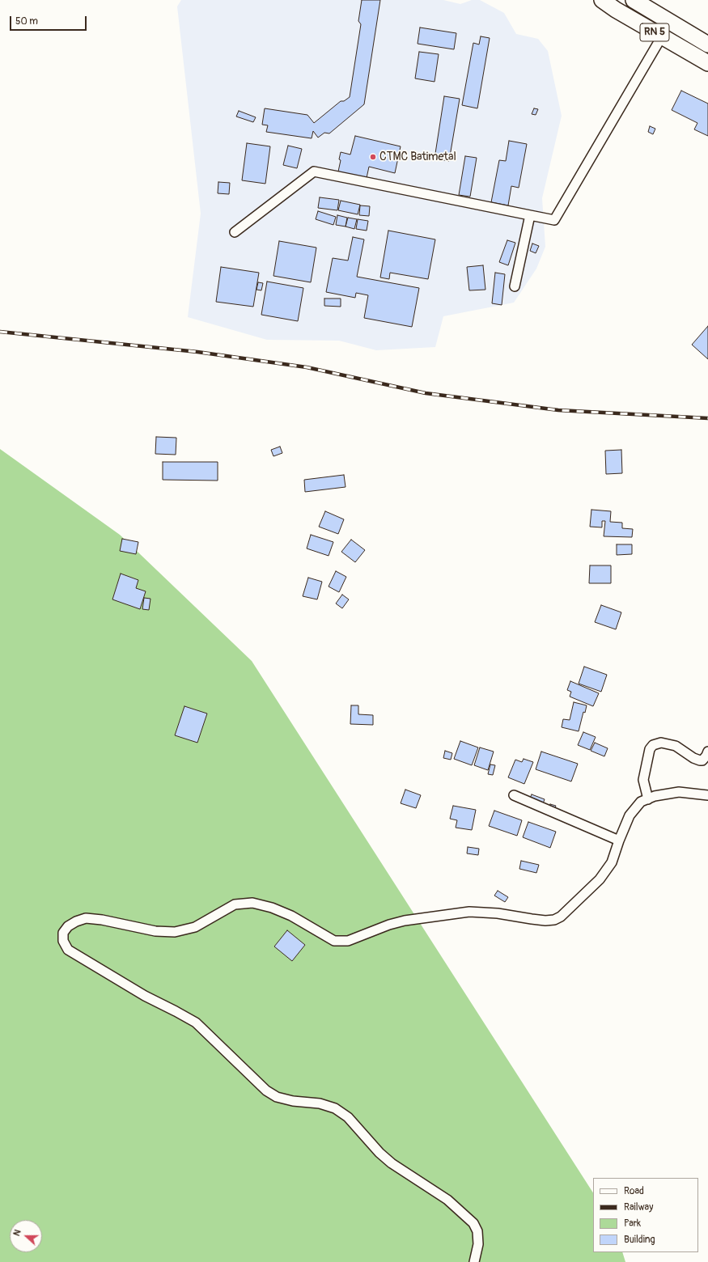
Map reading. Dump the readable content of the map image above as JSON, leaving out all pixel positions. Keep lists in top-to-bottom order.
{
  "streets": {
    "highway": ["RN 5"]
  },
  "places": ["CTMC Batimetal"],
  "legend": [
    "Road",
    "Railway",
    "Park",
    "Building"
  ],
  "scale_bar": "50 m",
  "north": "left"
}
